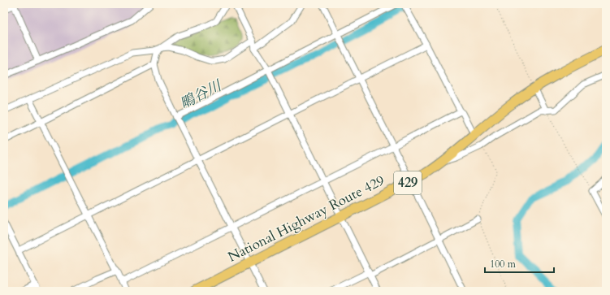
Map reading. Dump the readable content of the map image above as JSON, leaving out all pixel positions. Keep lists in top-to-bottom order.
{
  "streets": {
    "highway": ["429", "National Highway Route 429"]
  },
  "water": ["鴫谷川"],
  "scale_bar": "100 m"
}
